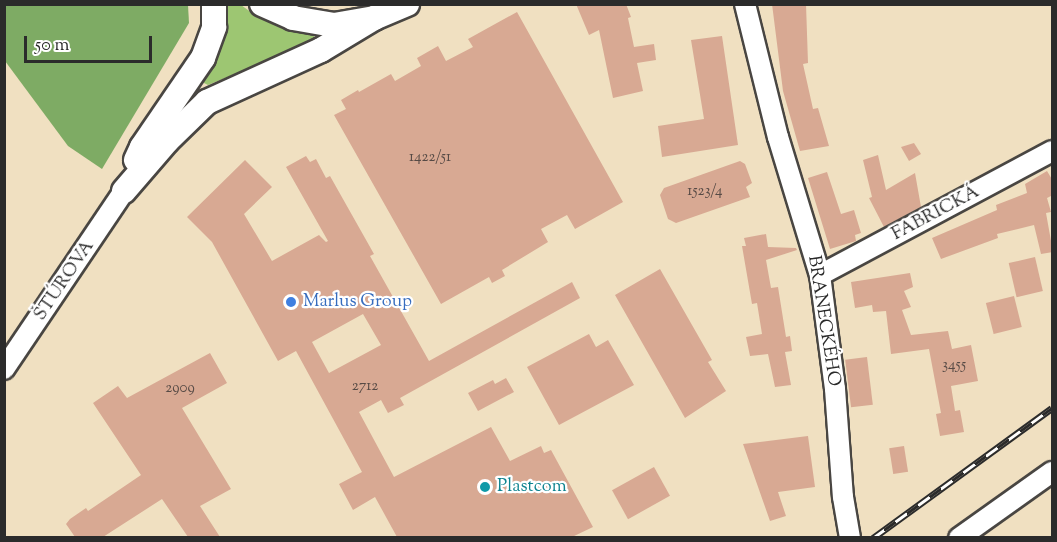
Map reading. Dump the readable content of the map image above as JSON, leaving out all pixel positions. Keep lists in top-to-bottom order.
{
  "streets": {
    "street": ["FABRICKÁ", "ŠTÚROVA", "BRANECKÉHO"]
  },
  "crossings": [
    ["FABRICKÁ", "BRANECKÉHO"]
  ],
  "places": ["Marlus Group", "Plastcom"],
  "house_numbers": [
    "1422/51",
    "1523/4",
    "3455",
    "2712",
    "2909"
  ],
  "scale_bar": "50 m"
}
